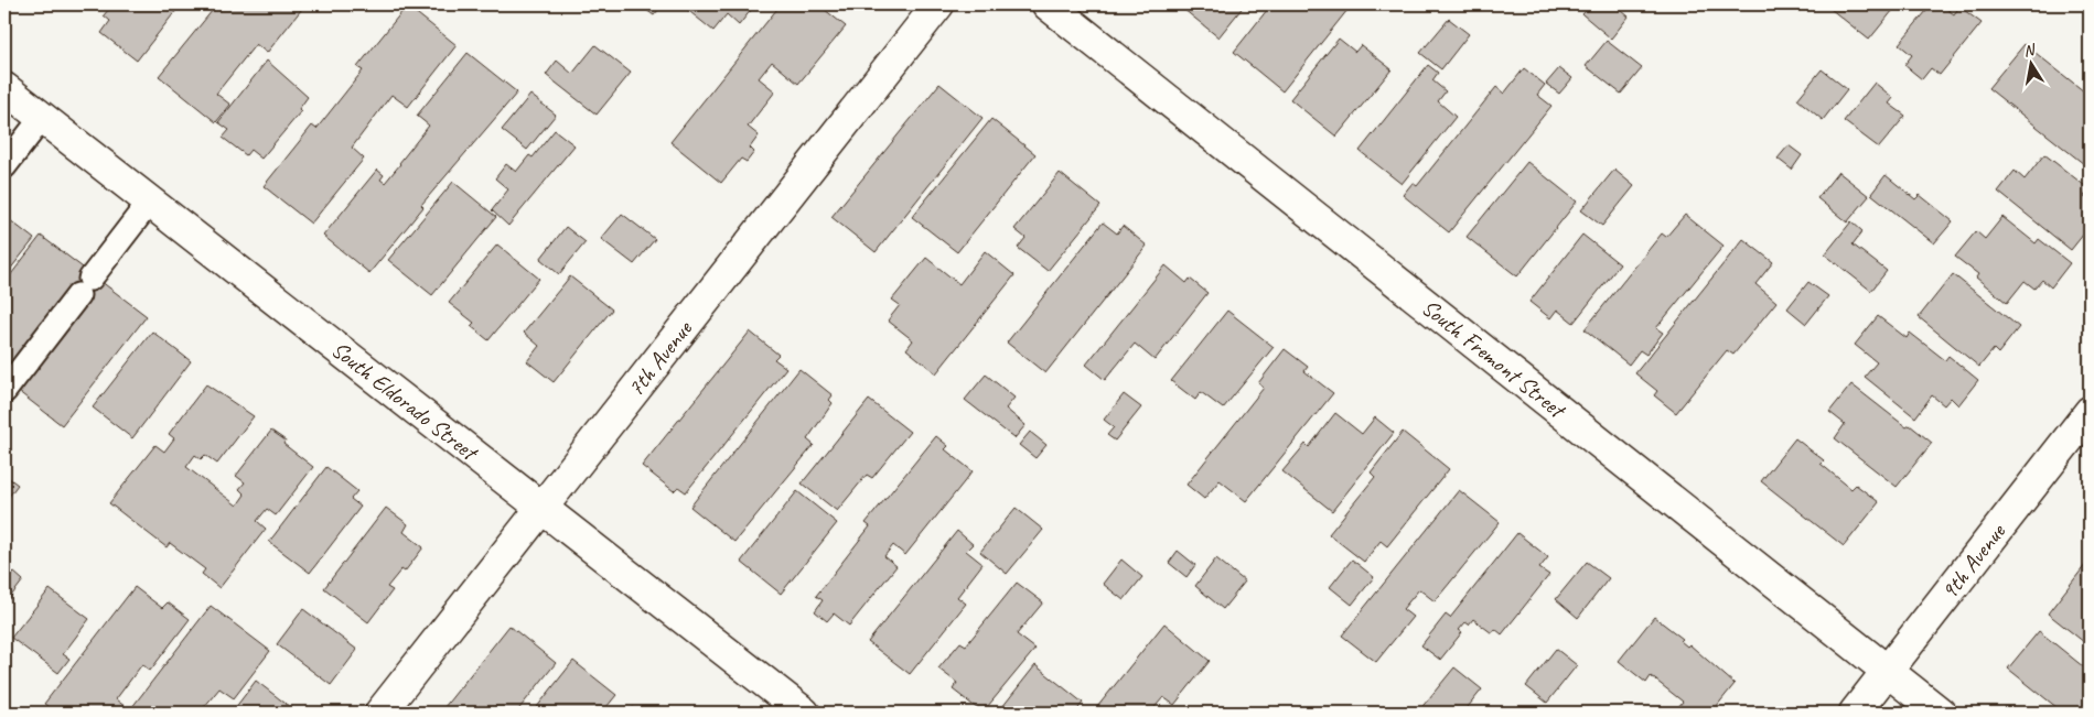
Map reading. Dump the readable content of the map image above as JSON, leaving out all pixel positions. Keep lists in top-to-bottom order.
{
  "streets": {
    "street": [
      "7th Avenue",
      "South Fremont Street",
      "South Eldorado Street",
      "9th Avenue"
    ]
  },
  "crossings": [
    ["7th Avenue", "South Eldorado Street"],
    ["South Fremont Street", "9th Avenue"]
  ],
  "north": "top"
}
